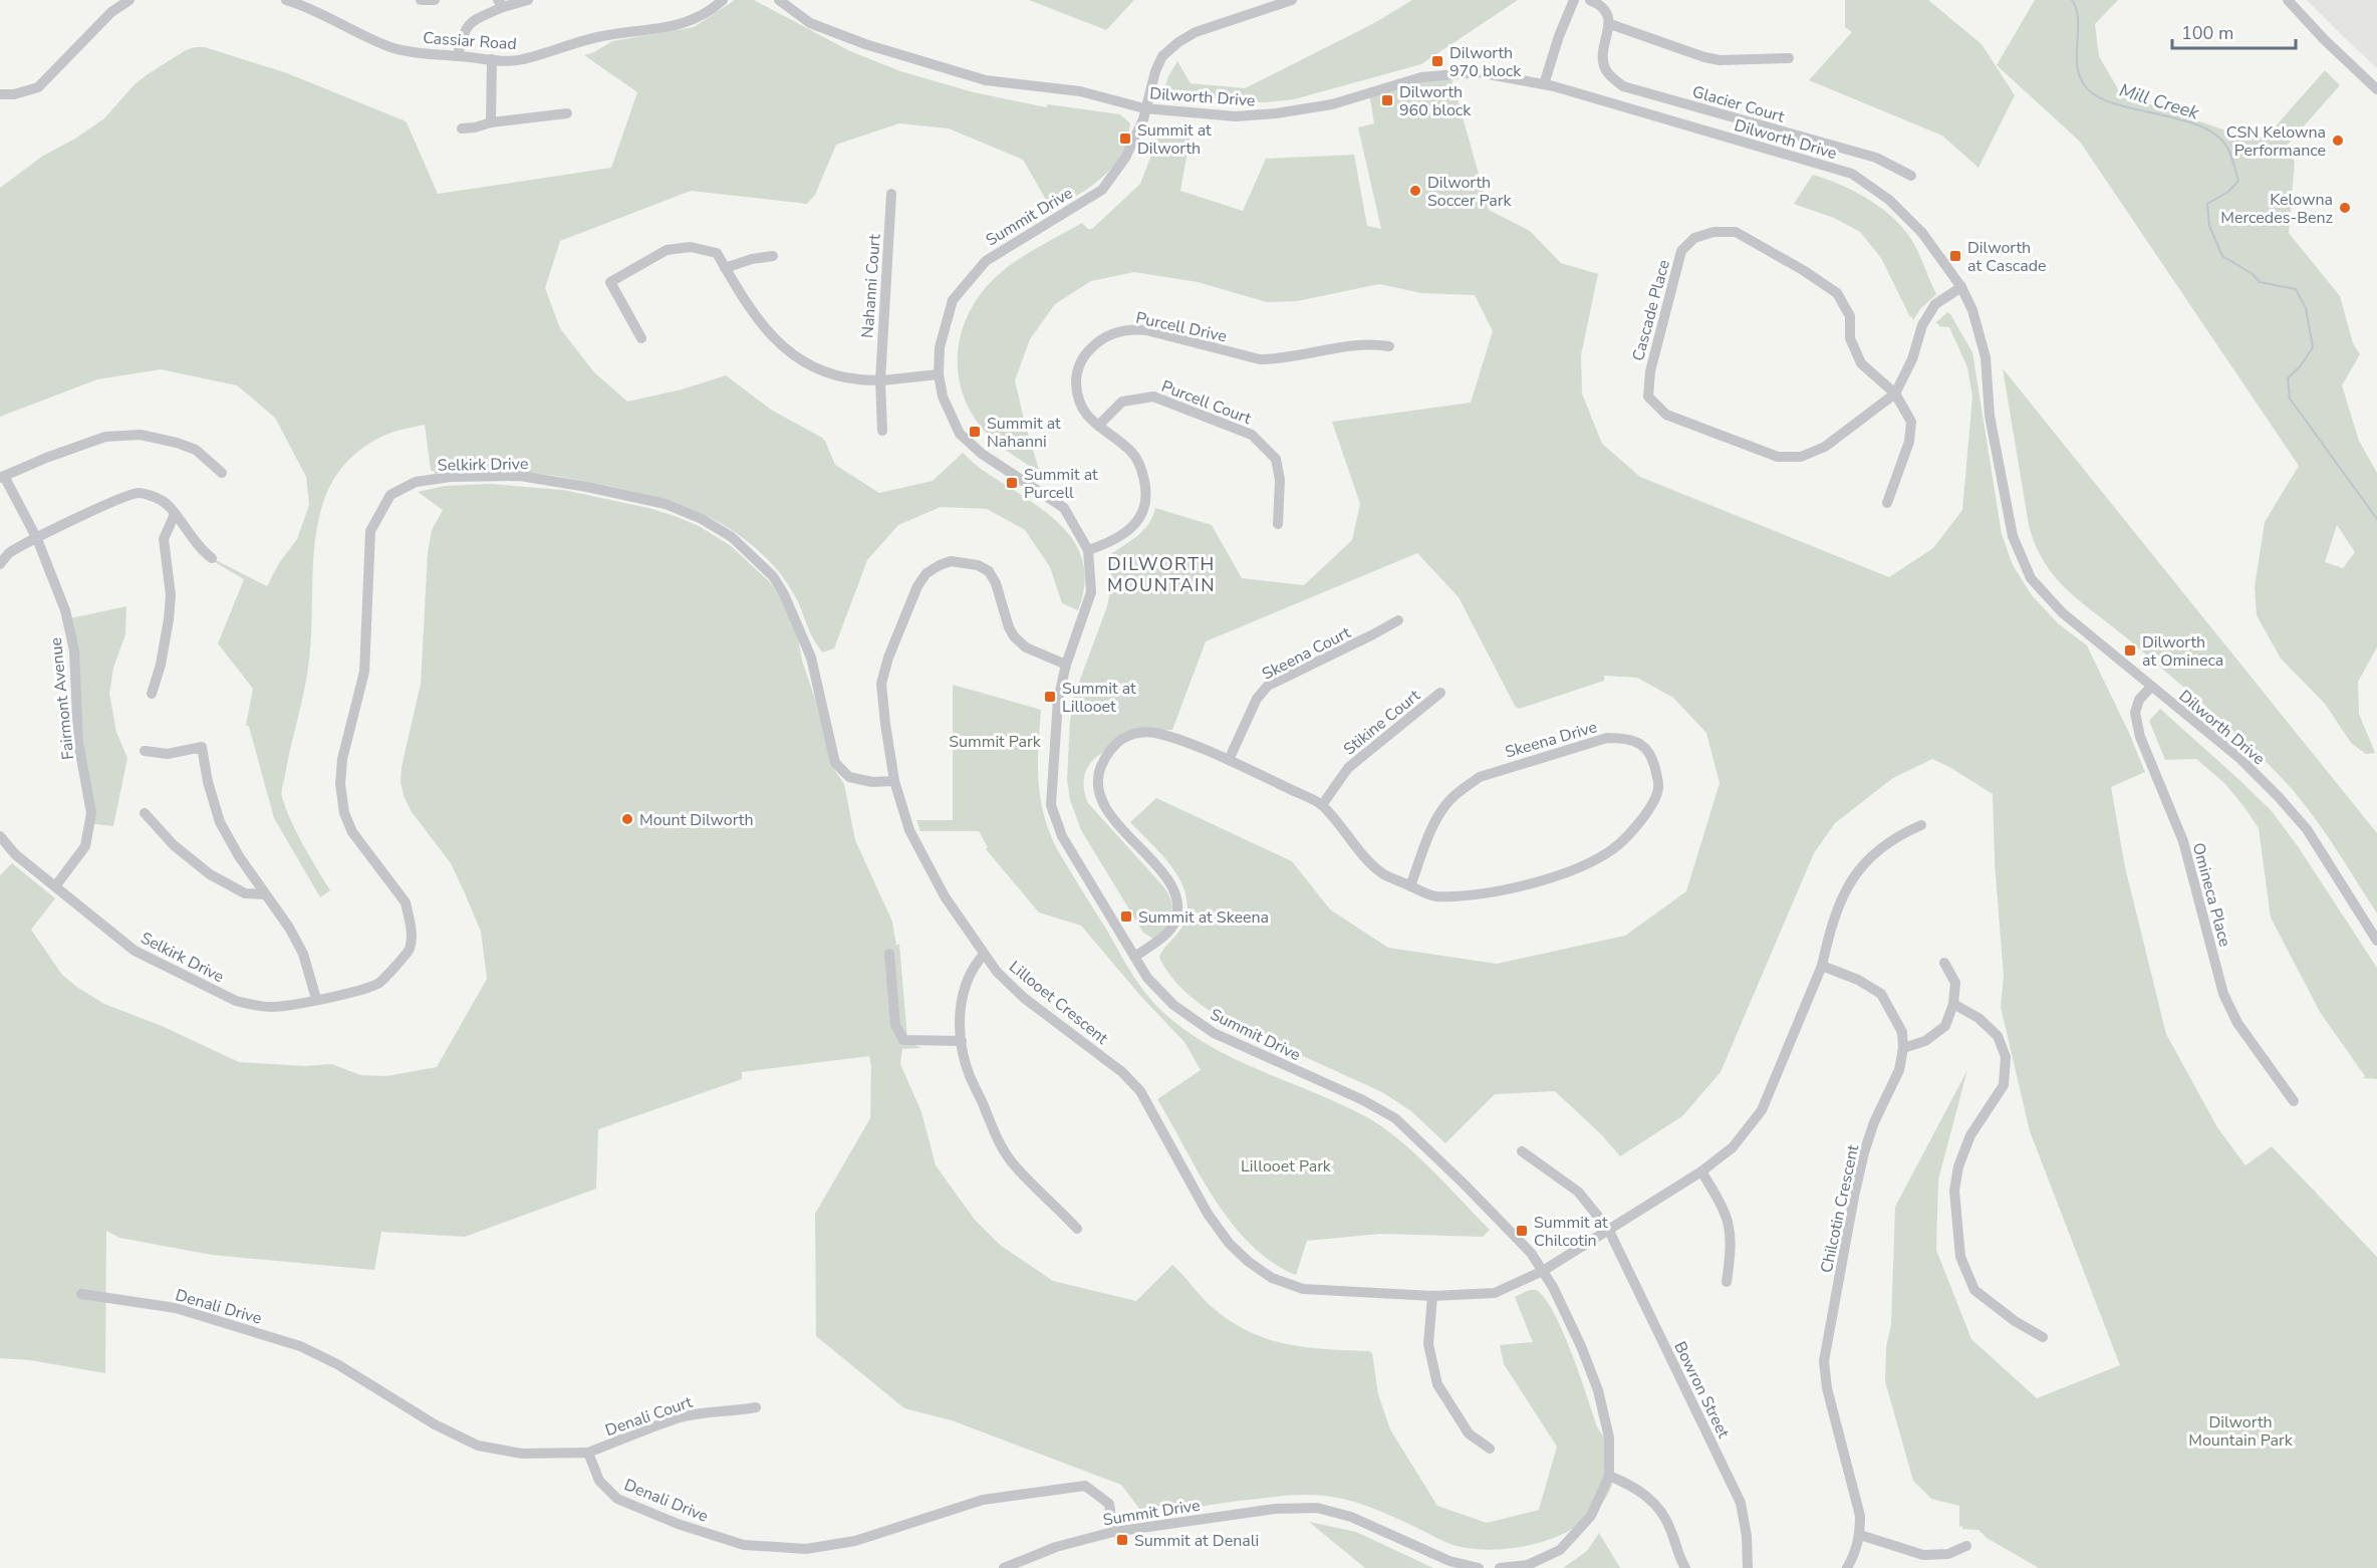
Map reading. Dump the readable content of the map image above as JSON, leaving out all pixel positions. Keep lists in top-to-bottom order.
{
  "streets": {
    "street": [
      "Cassiar Road",
      "Dilworth Drive",
      "Glacier Court",
      "Summit Drive",
      "Nahanni Court",
      "Cascade Place",
      "Purcell Drive",
      "Purcell Court",
      "Selkirk Drive",
      "Skeena Court",
      "Fairmont Avenue",
      "Stikine Court",
      "Skeena Drive",
      "Omineca Place",
      "Lillooet Crescent",
      "Chilcotin Crescent",
      "Denali Drive",
      "Bowron Street",
      "Denali Court"
    ]
  },
  "crossings": [
    ["Dilworth Drive", "Summit Drive"],
    ["Dilworth Drive", "Cascade Place"],
    ["Dilworth Drive", "Omineca Place"],
    ["Summit Drive", "Purcell Drive"],
    ["Summit Drive", "Skeena Drive"],
    ["Summit Drive", "Lillooet Crescent"],
    ["Summit Drive", "Denali Drive"],
    ["Purcell Drive", "Purcell Court"],
    ["Selkirk Drive", "Fairmont Avenue"],
    ["Selkirk Drive", "Lillooet Crescent"],
    ["Skeena Court", "Skeena Drive"],
    ["Stikine Court", "Skeena Drive"],
    ["Denali Drive", "Denali Court"]
  ],
  "districts": ["DILWORTH MOUNTAIN"],
  "water": ["Mill Creek"],
  "parks": ["Summit Park", "Lillooet Park", "Dilworth Mountain Park"],
  "places": {
    "transit": [
      "Dilworth 970 block",
      "Dilworth 960 block",
      "Summit at Dilworth",
      "Dilworth at Cascade",
      "Summit at Nahanni",
      "Summit at Purcell",
      "Dilworth at Omineca",
      "Summit at Lillooet",
      "Summit at Skeena",
      "Summit at Chilcotin",
      "Summit at Denali"
    ],
    "other": [
      "CSN Kelowna Performance",
      "Dilworth Soccer Park",
      "Kelowna Mercedes-Benz",
      "Mount Dilworth"
    ]
  },
  "scale_bar": "100 m"
}
